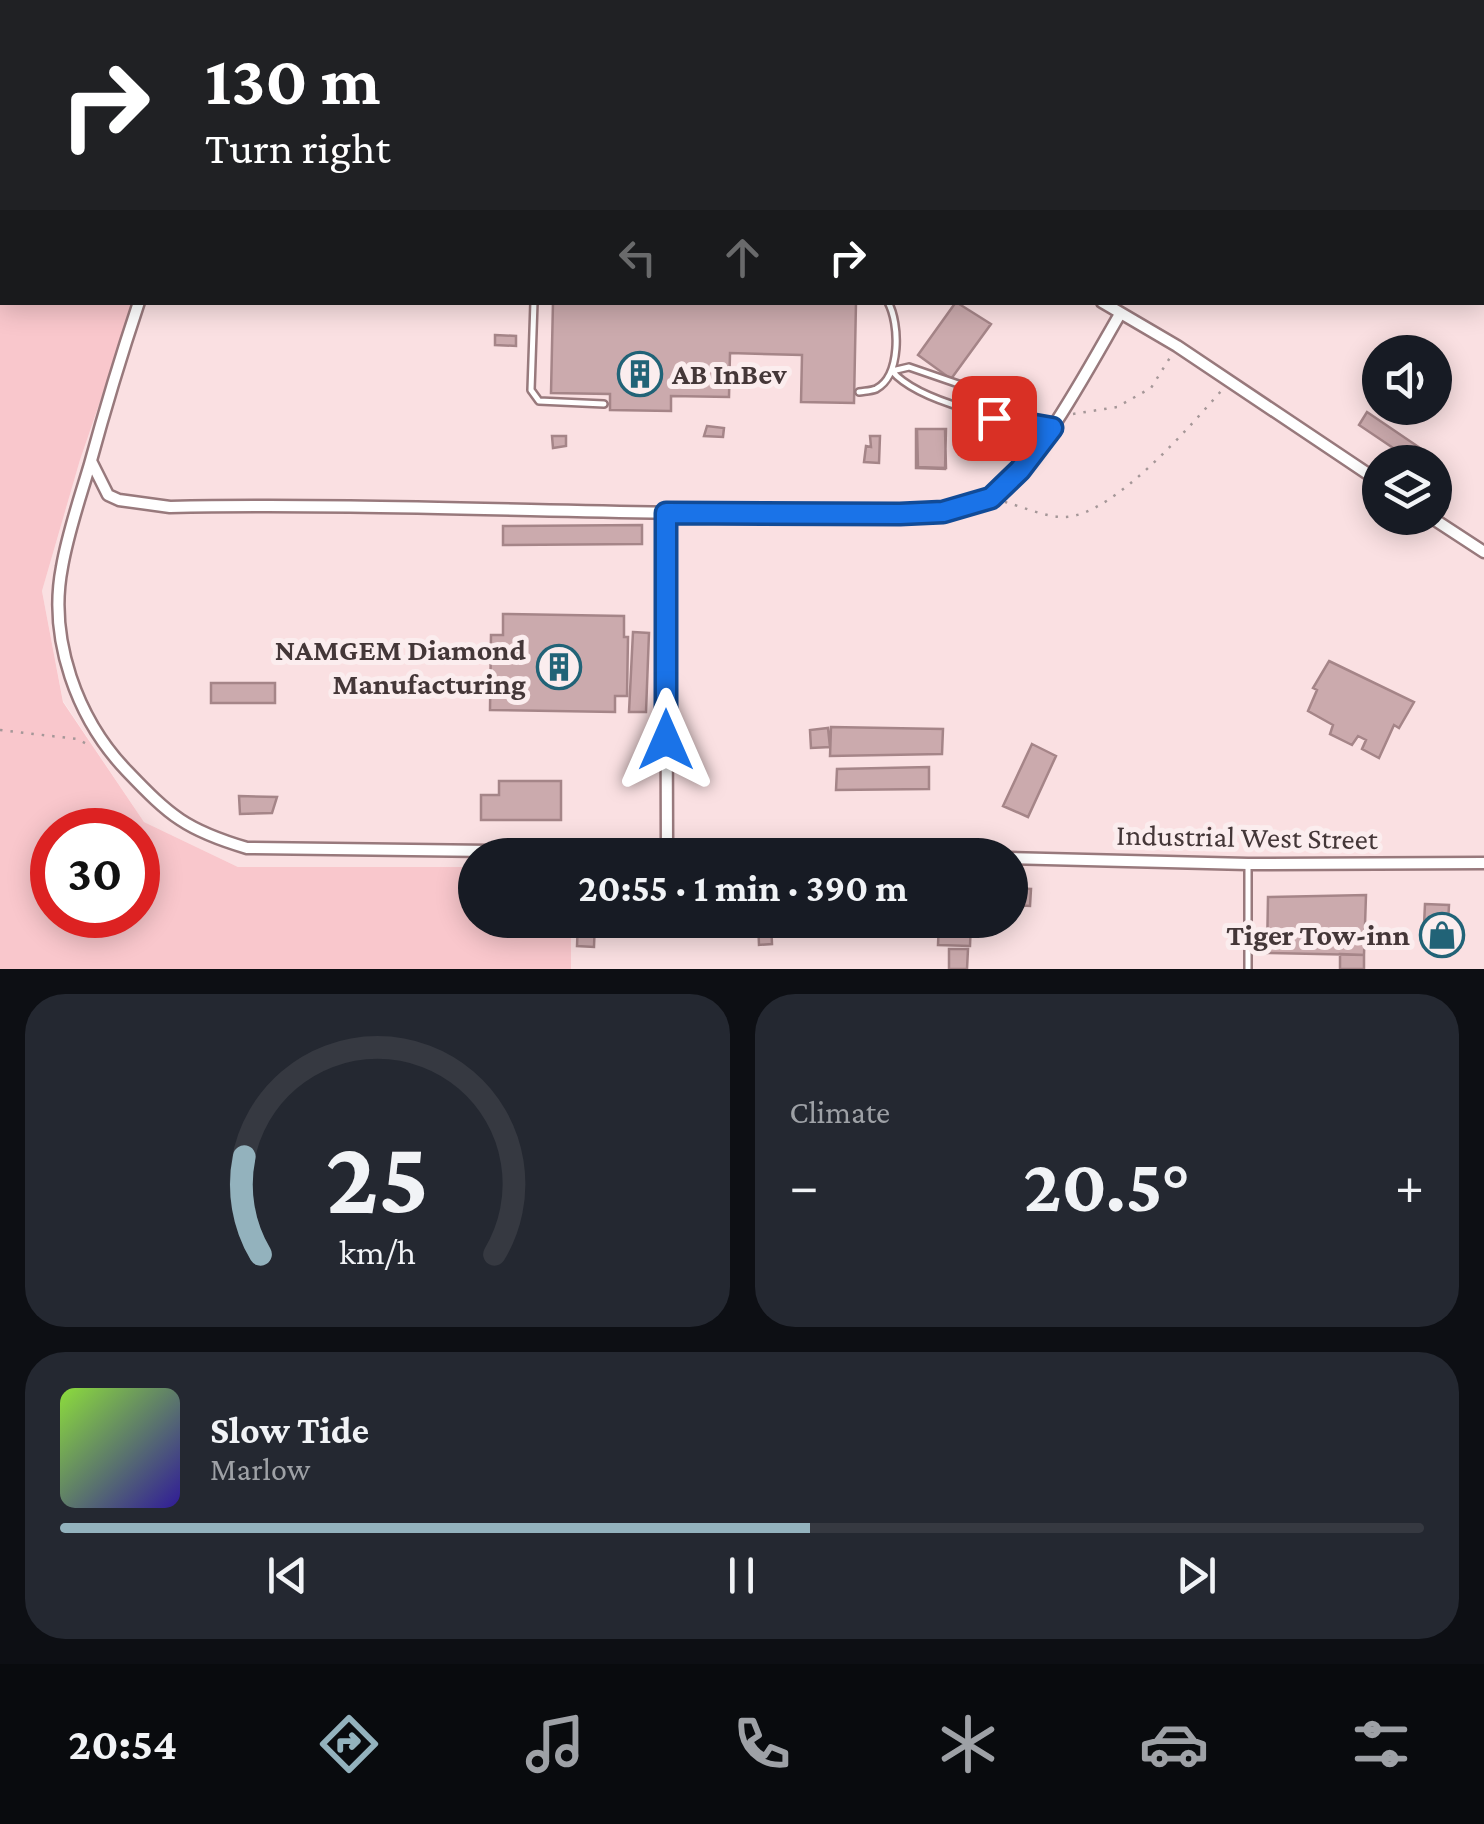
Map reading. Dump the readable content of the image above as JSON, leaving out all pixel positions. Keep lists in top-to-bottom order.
{
  "streets": {
    "street": ["Industrial West Street"]
  },
  "places": {
    "building": ["AB InBev", "NAMGEM Diamond Manufacturing"],
    "shop": ["Tiger Tow-inn"]
  },
  "page": {
    "turn": ["130 m", "Turn right"],
    "limit": "30",
    "trip": "20:55 · 1 min · 390 m",
    "tile": "Climate",
    "heat": ["−", "20.5°", "+"],
    "song": ["Slow Tide", "Marlow"],
    "tabs": "20:54",
    "gauge": ["25", "km/h"]
  }
}
